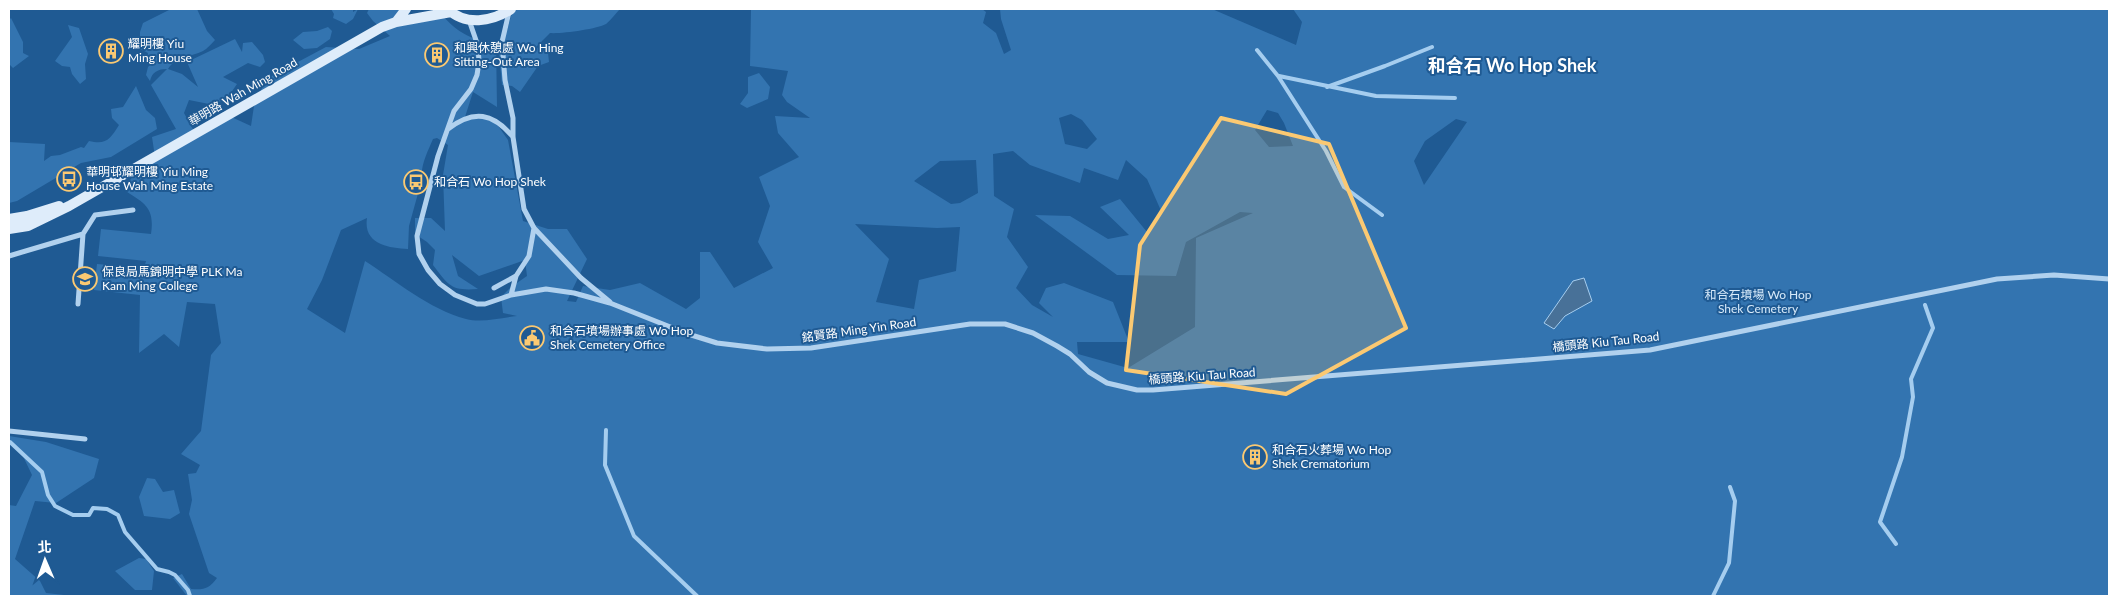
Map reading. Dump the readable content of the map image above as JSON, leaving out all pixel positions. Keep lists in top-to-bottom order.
{
  "streets": {
    "street": ["華明路 Wah Ming Road", "銘賢路 Ming Yin Road", "橋頭路 Kiu Tau Road"]
  },
  "crossings": [
    ["銘賢路 Ming Yin Road", "橋頭路 Kiu Tau Road"]
  ],
  "districts": ["和合石 Wo Hop Shek"],
  "parks": ["和合石墳場 Wo Hop Shek Cemetery"],
  "places": {
    "building": ["耀明樓 Yiu Ming House", "和興休憩處 Wo Hing Sitting-Out Area", "和合石火葬場 Wo Hop Shek Crematorium"],
    "bus stop": ["華明邨耀明樓 Yiu Ming House Wah Ming Estate", "和合石 Wo Hop Shek"],
    "school or university": ["保良局馬錦明中學 PLK Ma Kam Ming College"],
    "public building": ["和合石墳場辦事處 Wo Hop Shek Cemetery Office"]
  },
  "north": "top"
}
